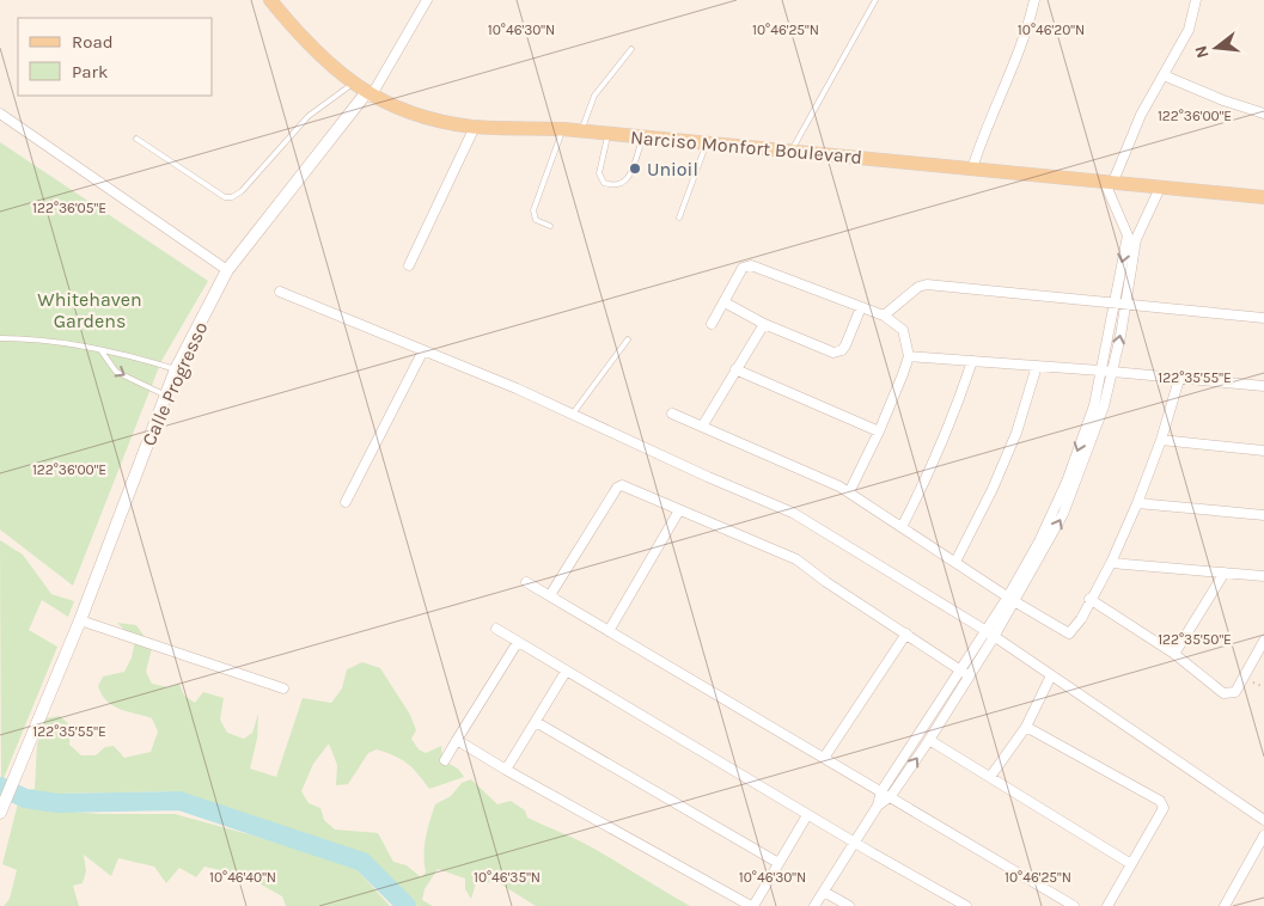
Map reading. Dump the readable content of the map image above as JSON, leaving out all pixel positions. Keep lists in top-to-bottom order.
{
  "streets": {
    "main road": ["Narciso Monfort Boulevard", "Calle Progresso"]
  },
  "crossings": [
    ["Narciso Monfort Boulevard", "Calle Progresso"]
  ],
  "parks": ["Whitehaven Gardens"],
  "places": ["Unioil"],
  "legend": ["Road", "Park"],
  "north": "left",
  "coordinates": [
    "10°46'30\"N",
    "10°46'25\"N",
    "10°46'20\"N",
    "122°36'00\"E",
    "122°36'05\"E",
    "122°35'55\"E",
    "122°35'50\"E",
    "10°46'40\"N",
    "10°46'35\"N"
  ]
}
